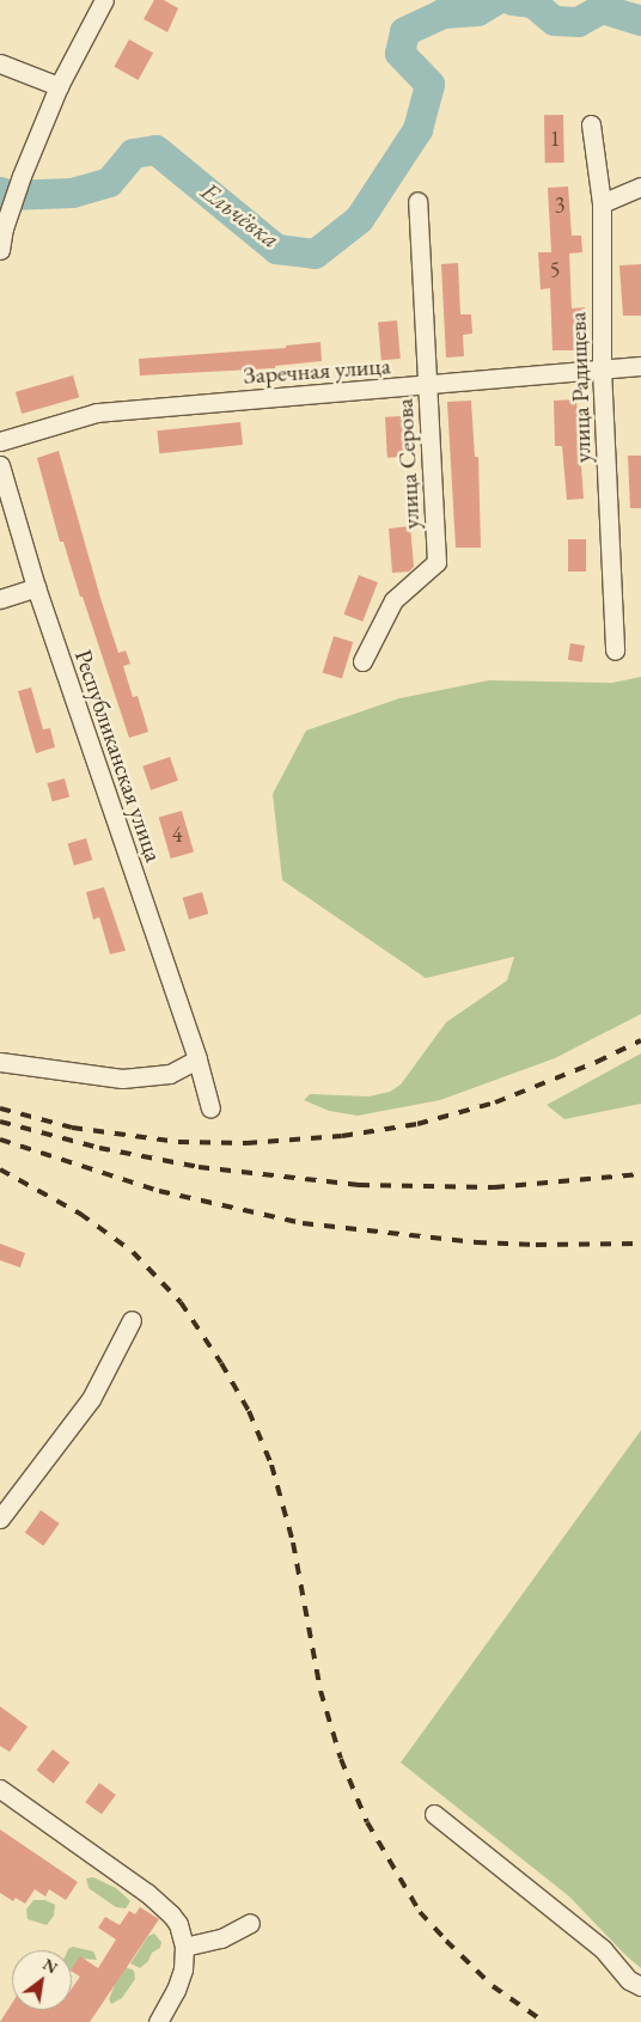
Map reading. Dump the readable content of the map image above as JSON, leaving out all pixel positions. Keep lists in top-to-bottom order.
{
  "streets": {
    "street": [
      "Заречная улица",
      "улица Радищева",
      "улица Серова",
      "Республиканская улица"
    ]
  },
  "crossings": [
    ["Заречная улица", "улица Радищева"],
    ["Заречная улица", "улица Серова"]
  ],
  "water": ["Ельчёвка"],
  "house_numbers": [
    "1",
    "3",
    "5",
    "4"
  ],
  "north": "top right"
}
